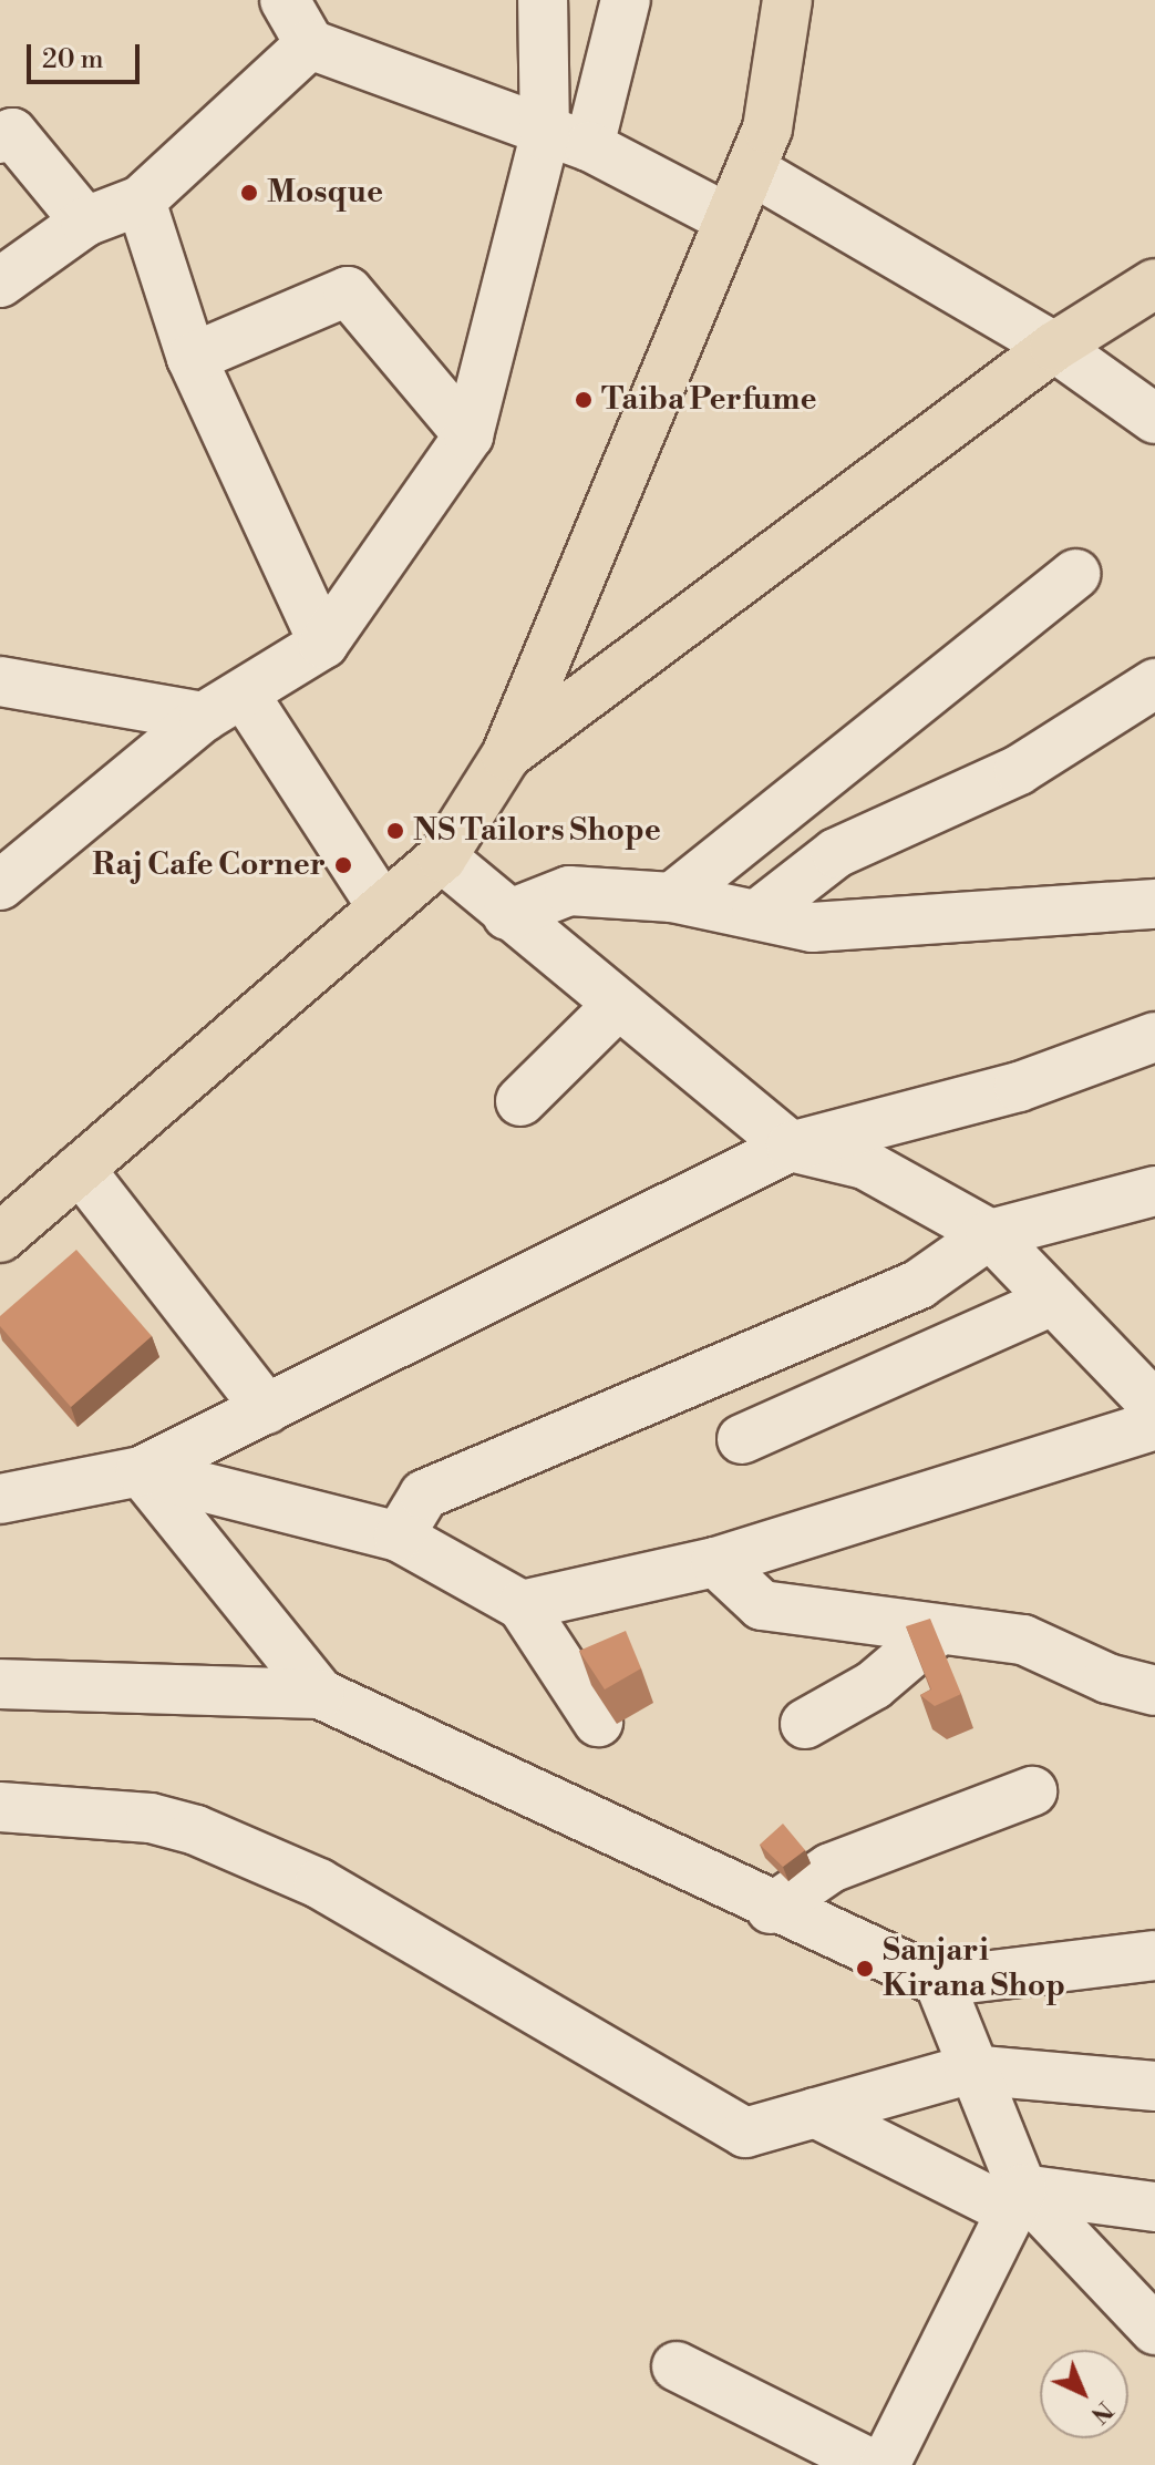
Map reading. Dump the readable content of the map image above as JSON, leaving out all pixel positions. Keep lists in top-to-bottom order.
{
  "places": [
    "Mosque",
    "Taiba Perfume",
    "NS Tailors Shope",
    "Raj Cafe Corner",
    "Sanjari Kirana Shop"
  ],
  "scale_bar": "20 m",
  "north": "bottom right"
}
